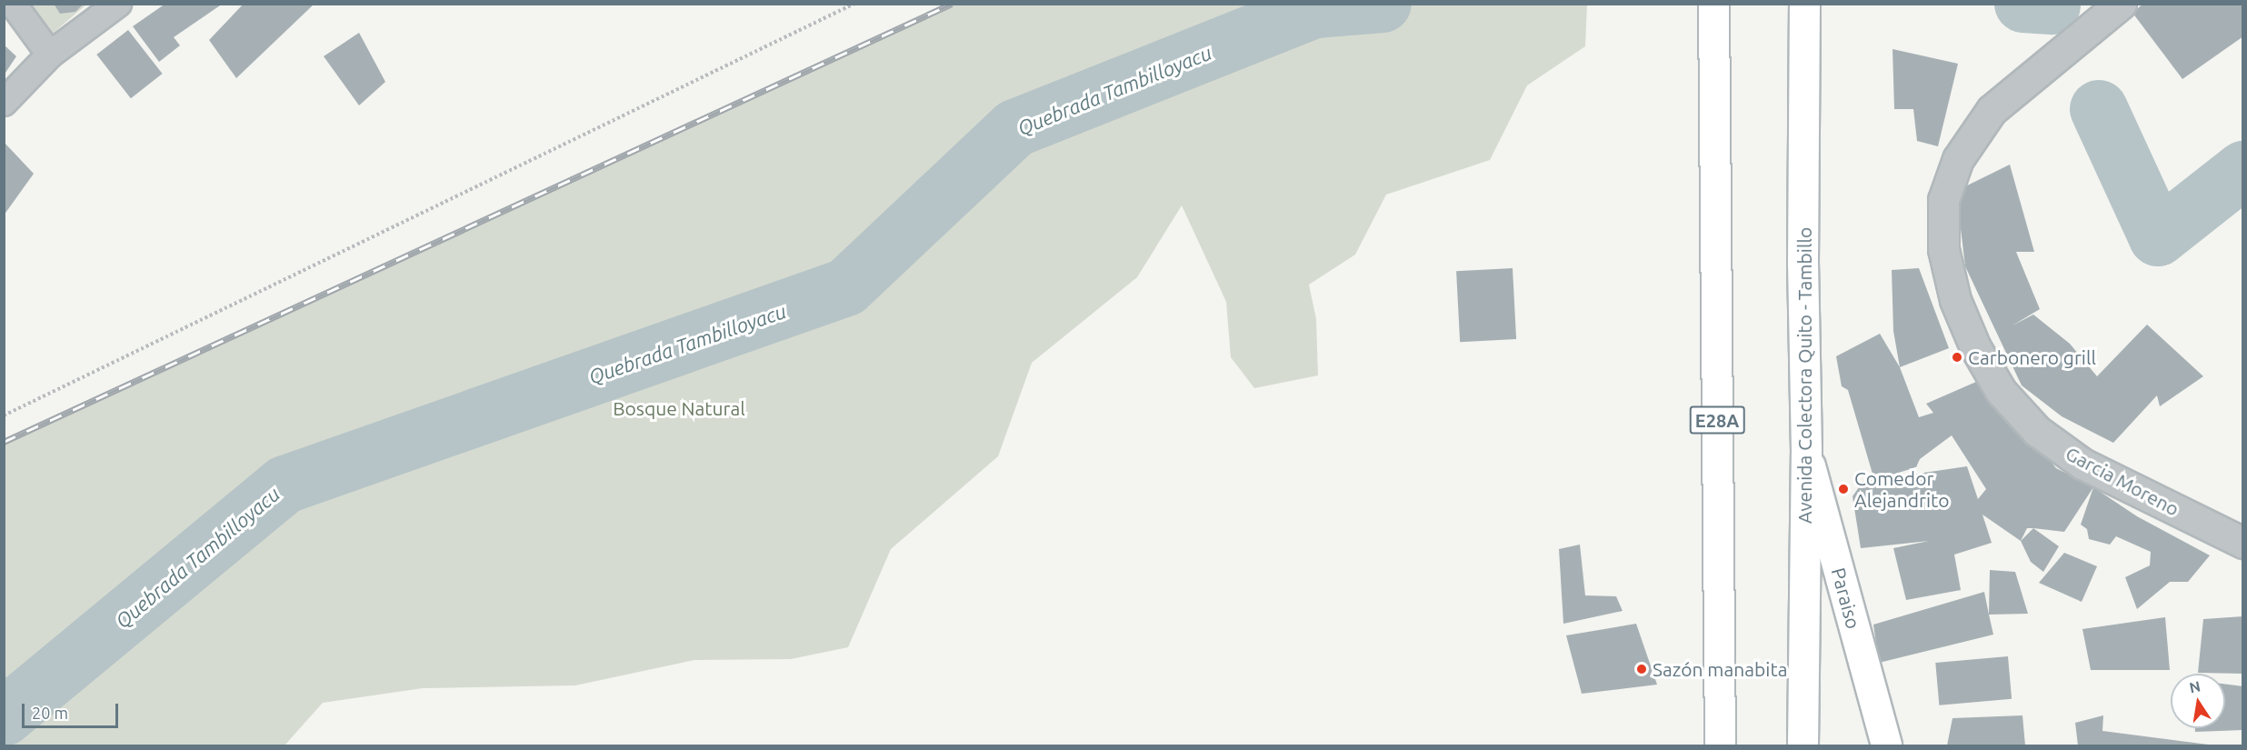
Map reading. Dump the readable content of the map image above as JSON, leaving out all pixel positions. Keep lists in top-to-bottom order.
{
  "streets": {
    "main road": ["Avenida Colectora Quito - Tambillo", "E28A", "Paraiso"],
    "street": ["Garcia Moreno"]
  },
  "crossings": [
    ["Avenida Colectora Quito - Tambillo", "Paraiso"]
  ],
  "water": ["Quebrada Tambilloyacu"],
  "parks": ["Bosque Natural"],
  "places": ["Carbonero grill", "Comedor Alejandrito", "Sazón manabita"],
  "scale_bar": "20 m",
  "north": "top"
}
